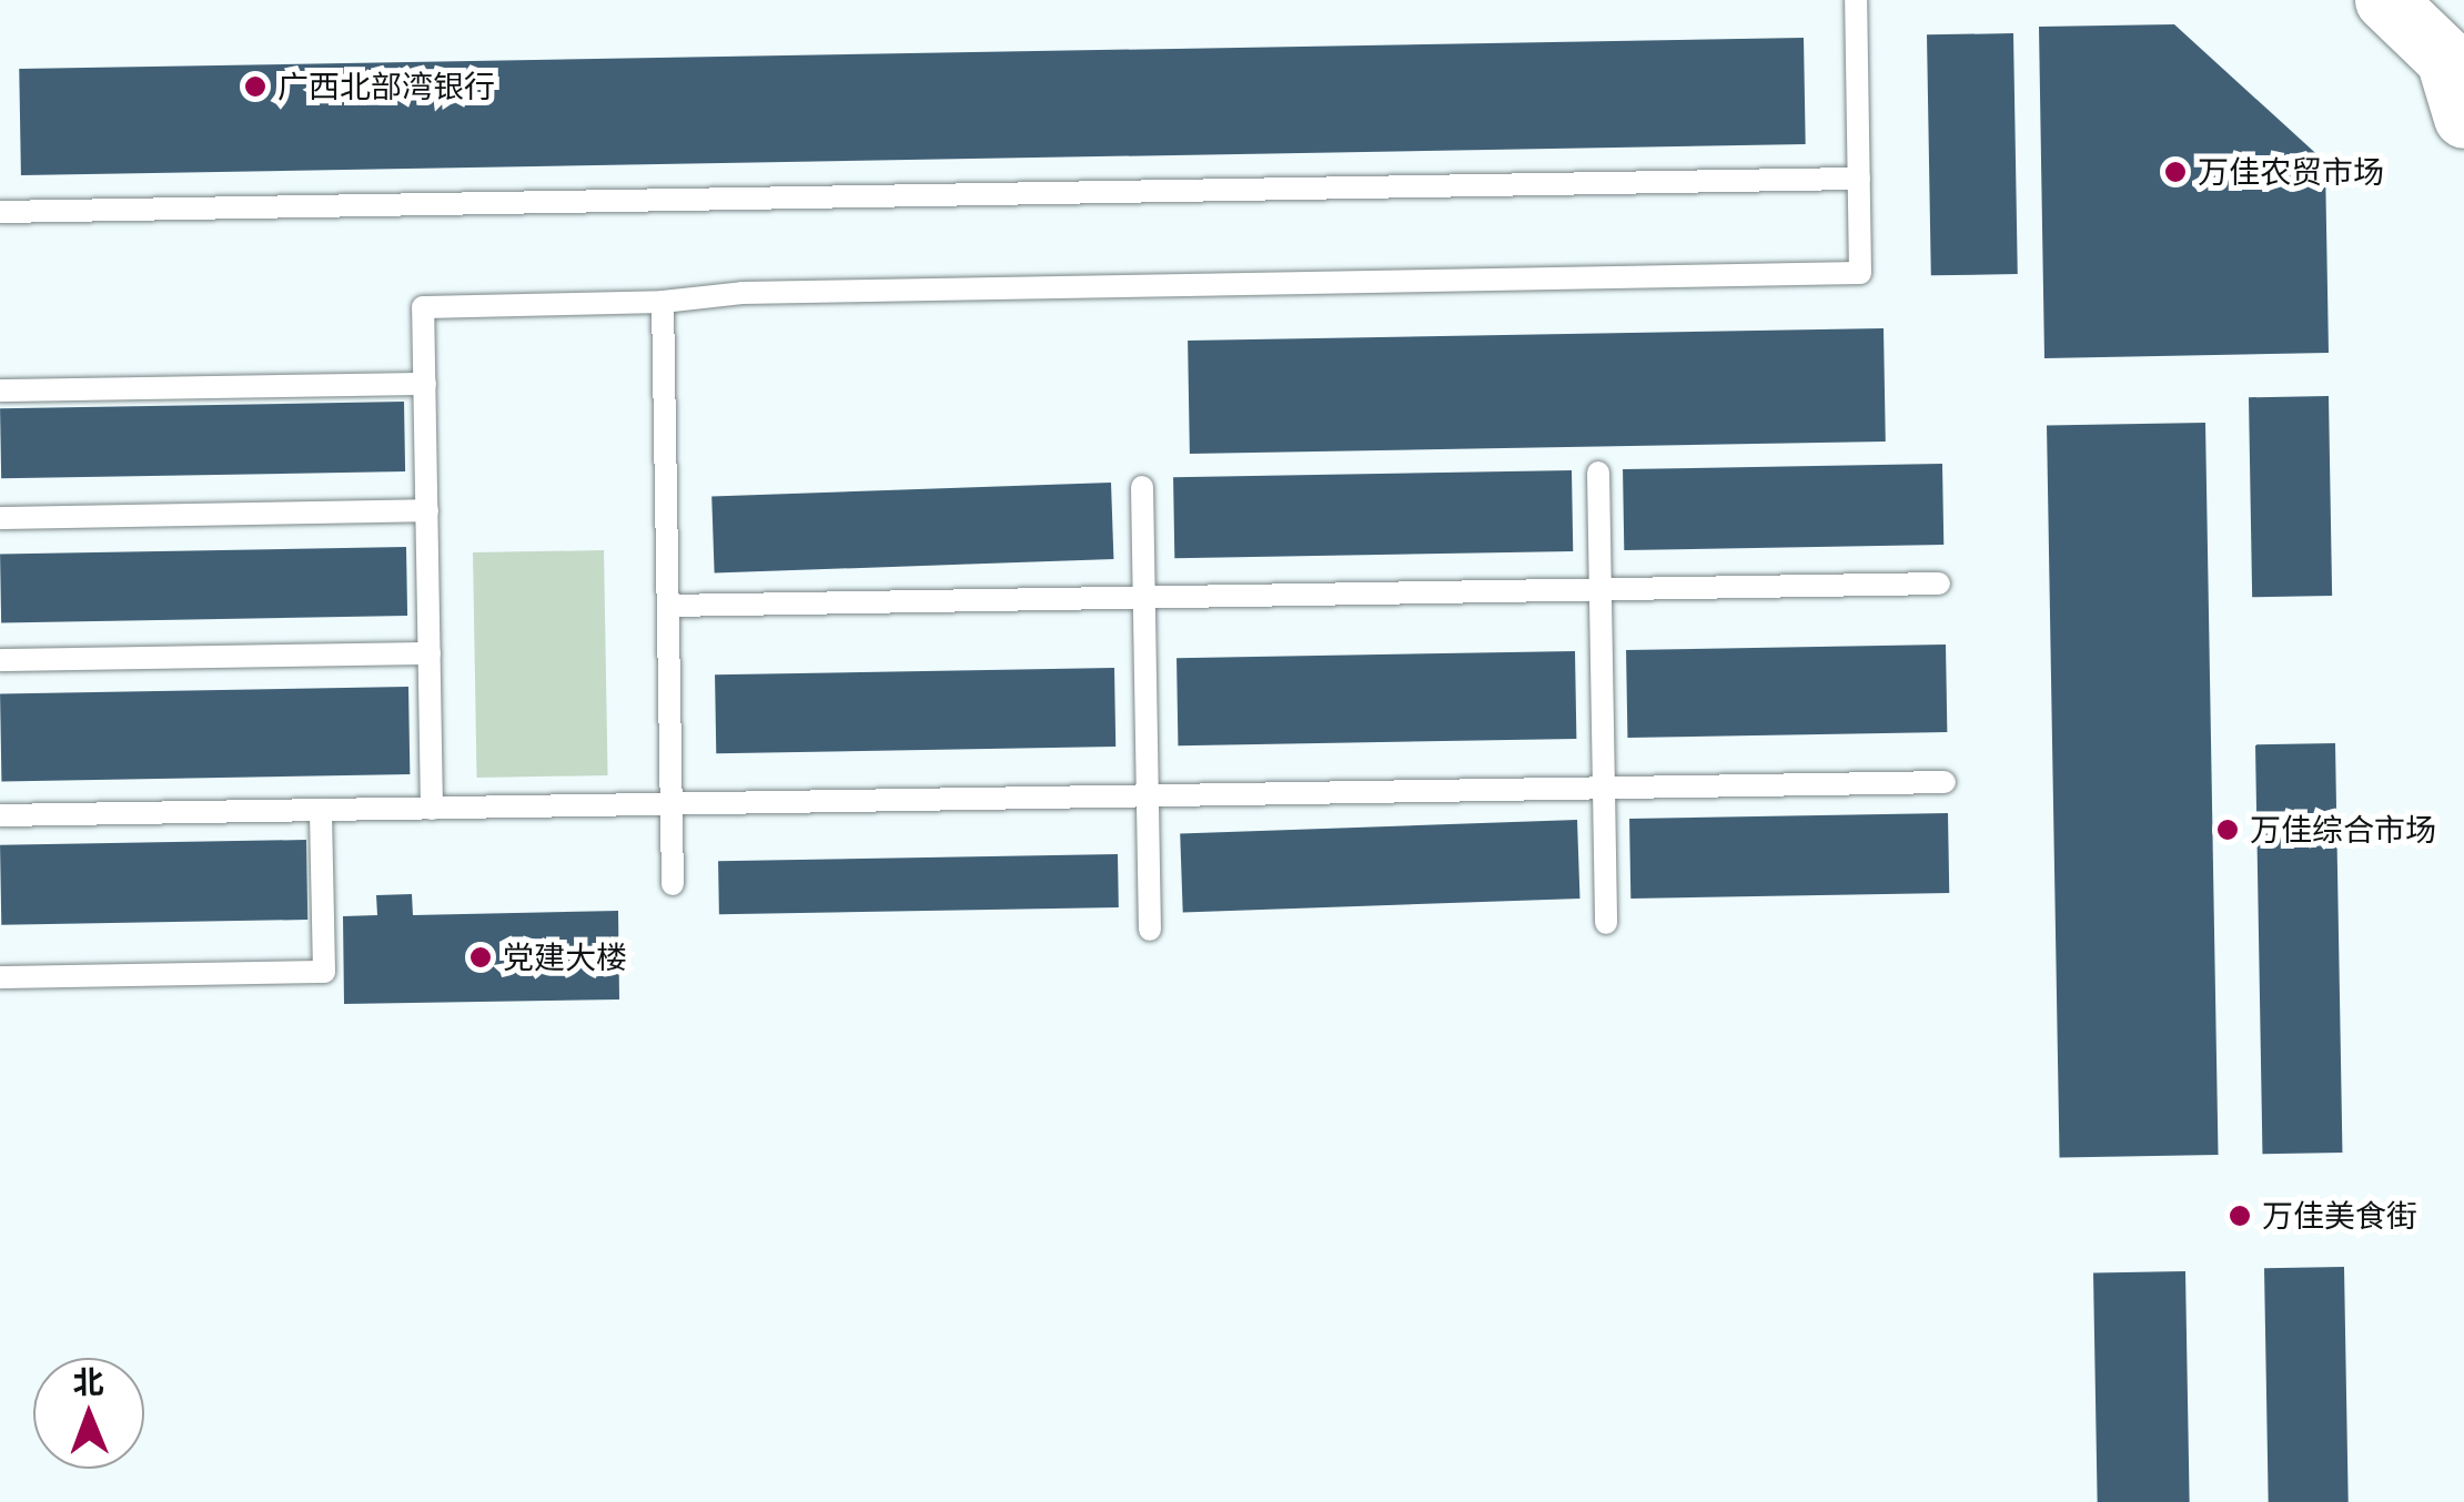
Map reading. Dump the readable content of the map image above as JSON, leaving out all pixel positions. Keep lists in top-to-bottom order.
{
  "places": [
    "广西北部湾银行",
    "万佳农贸市场",
    "万佳综合市场",
    "党建大楼",
    "万佳美食街"
  ],
  "north": "top"
}
